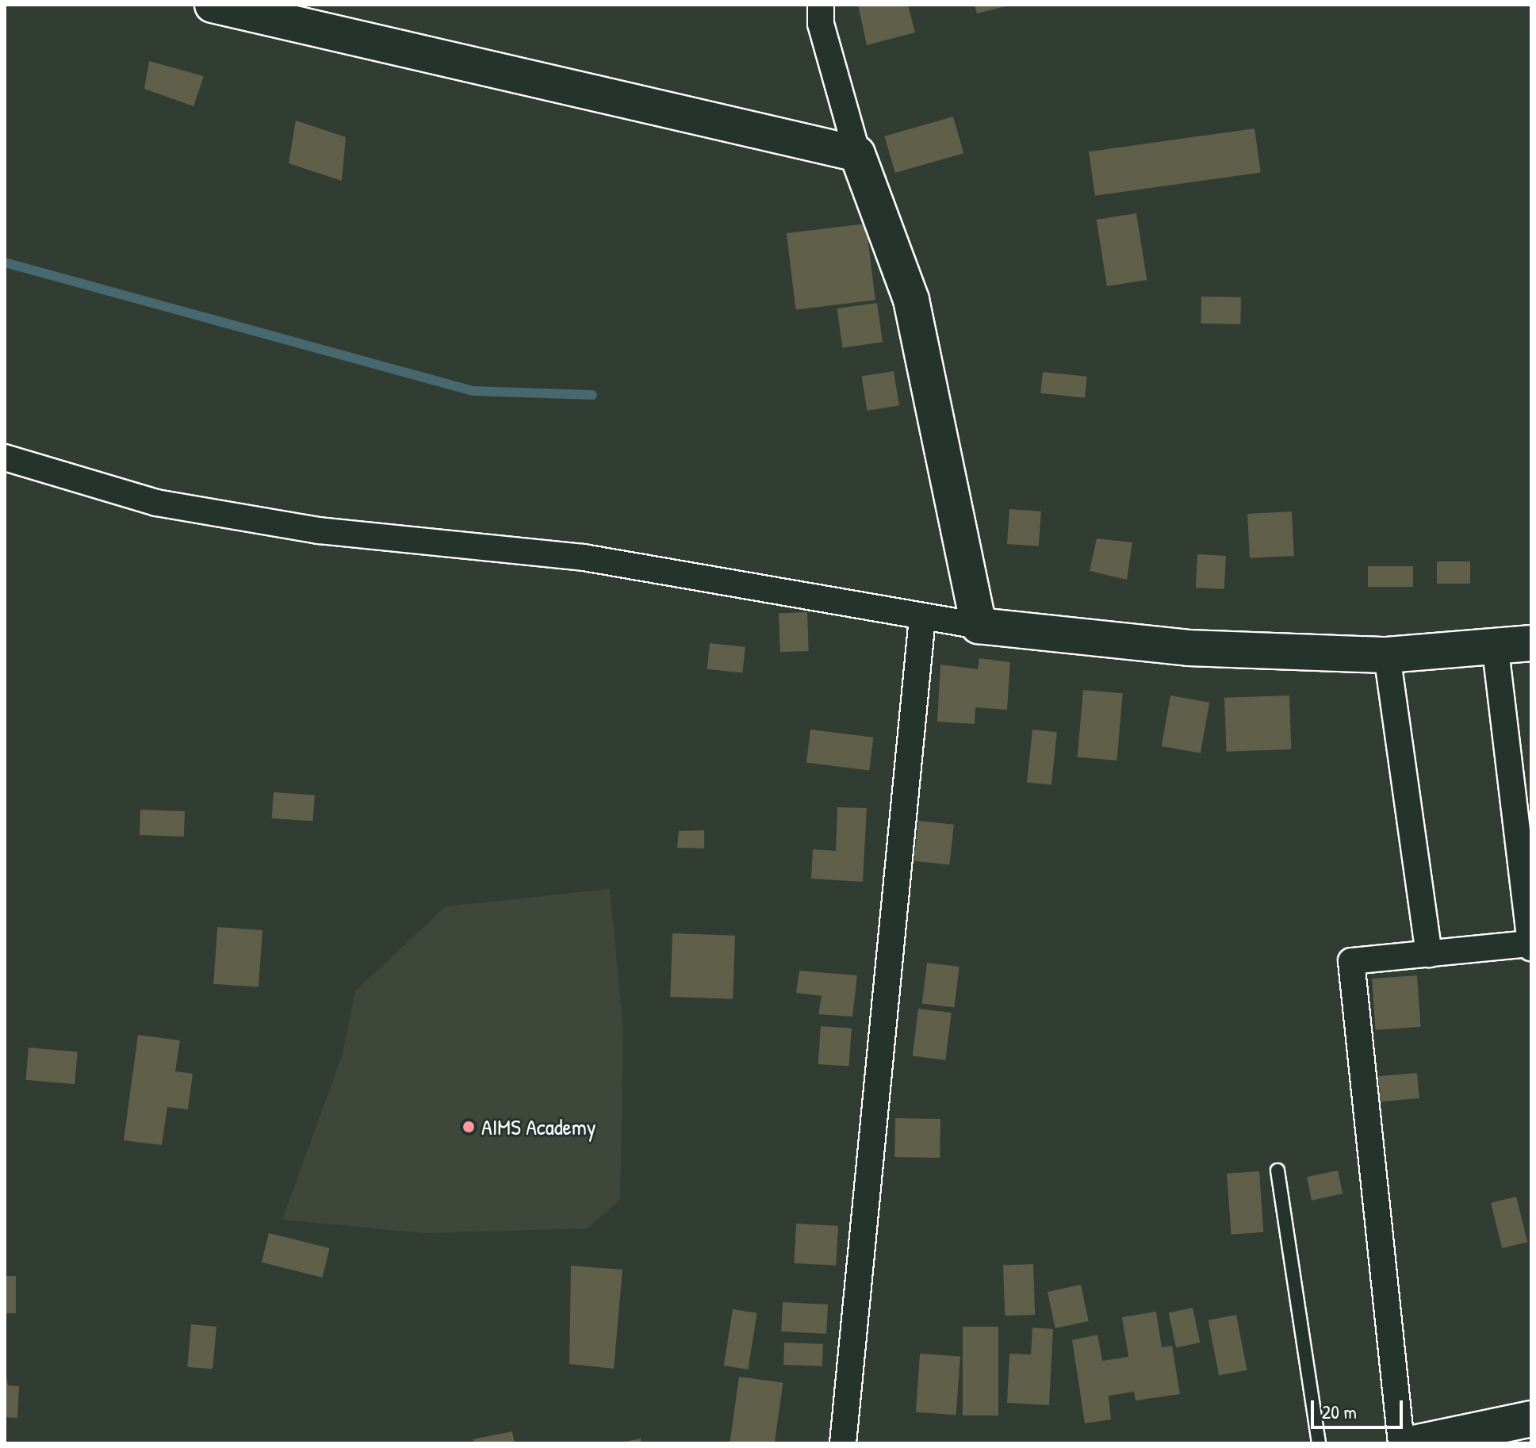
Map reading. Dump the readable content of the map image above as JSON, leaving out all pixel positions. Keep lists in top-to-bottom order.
{
  "places": ["AIMS Academy"],
  "scale_bar": "20 m"
}
